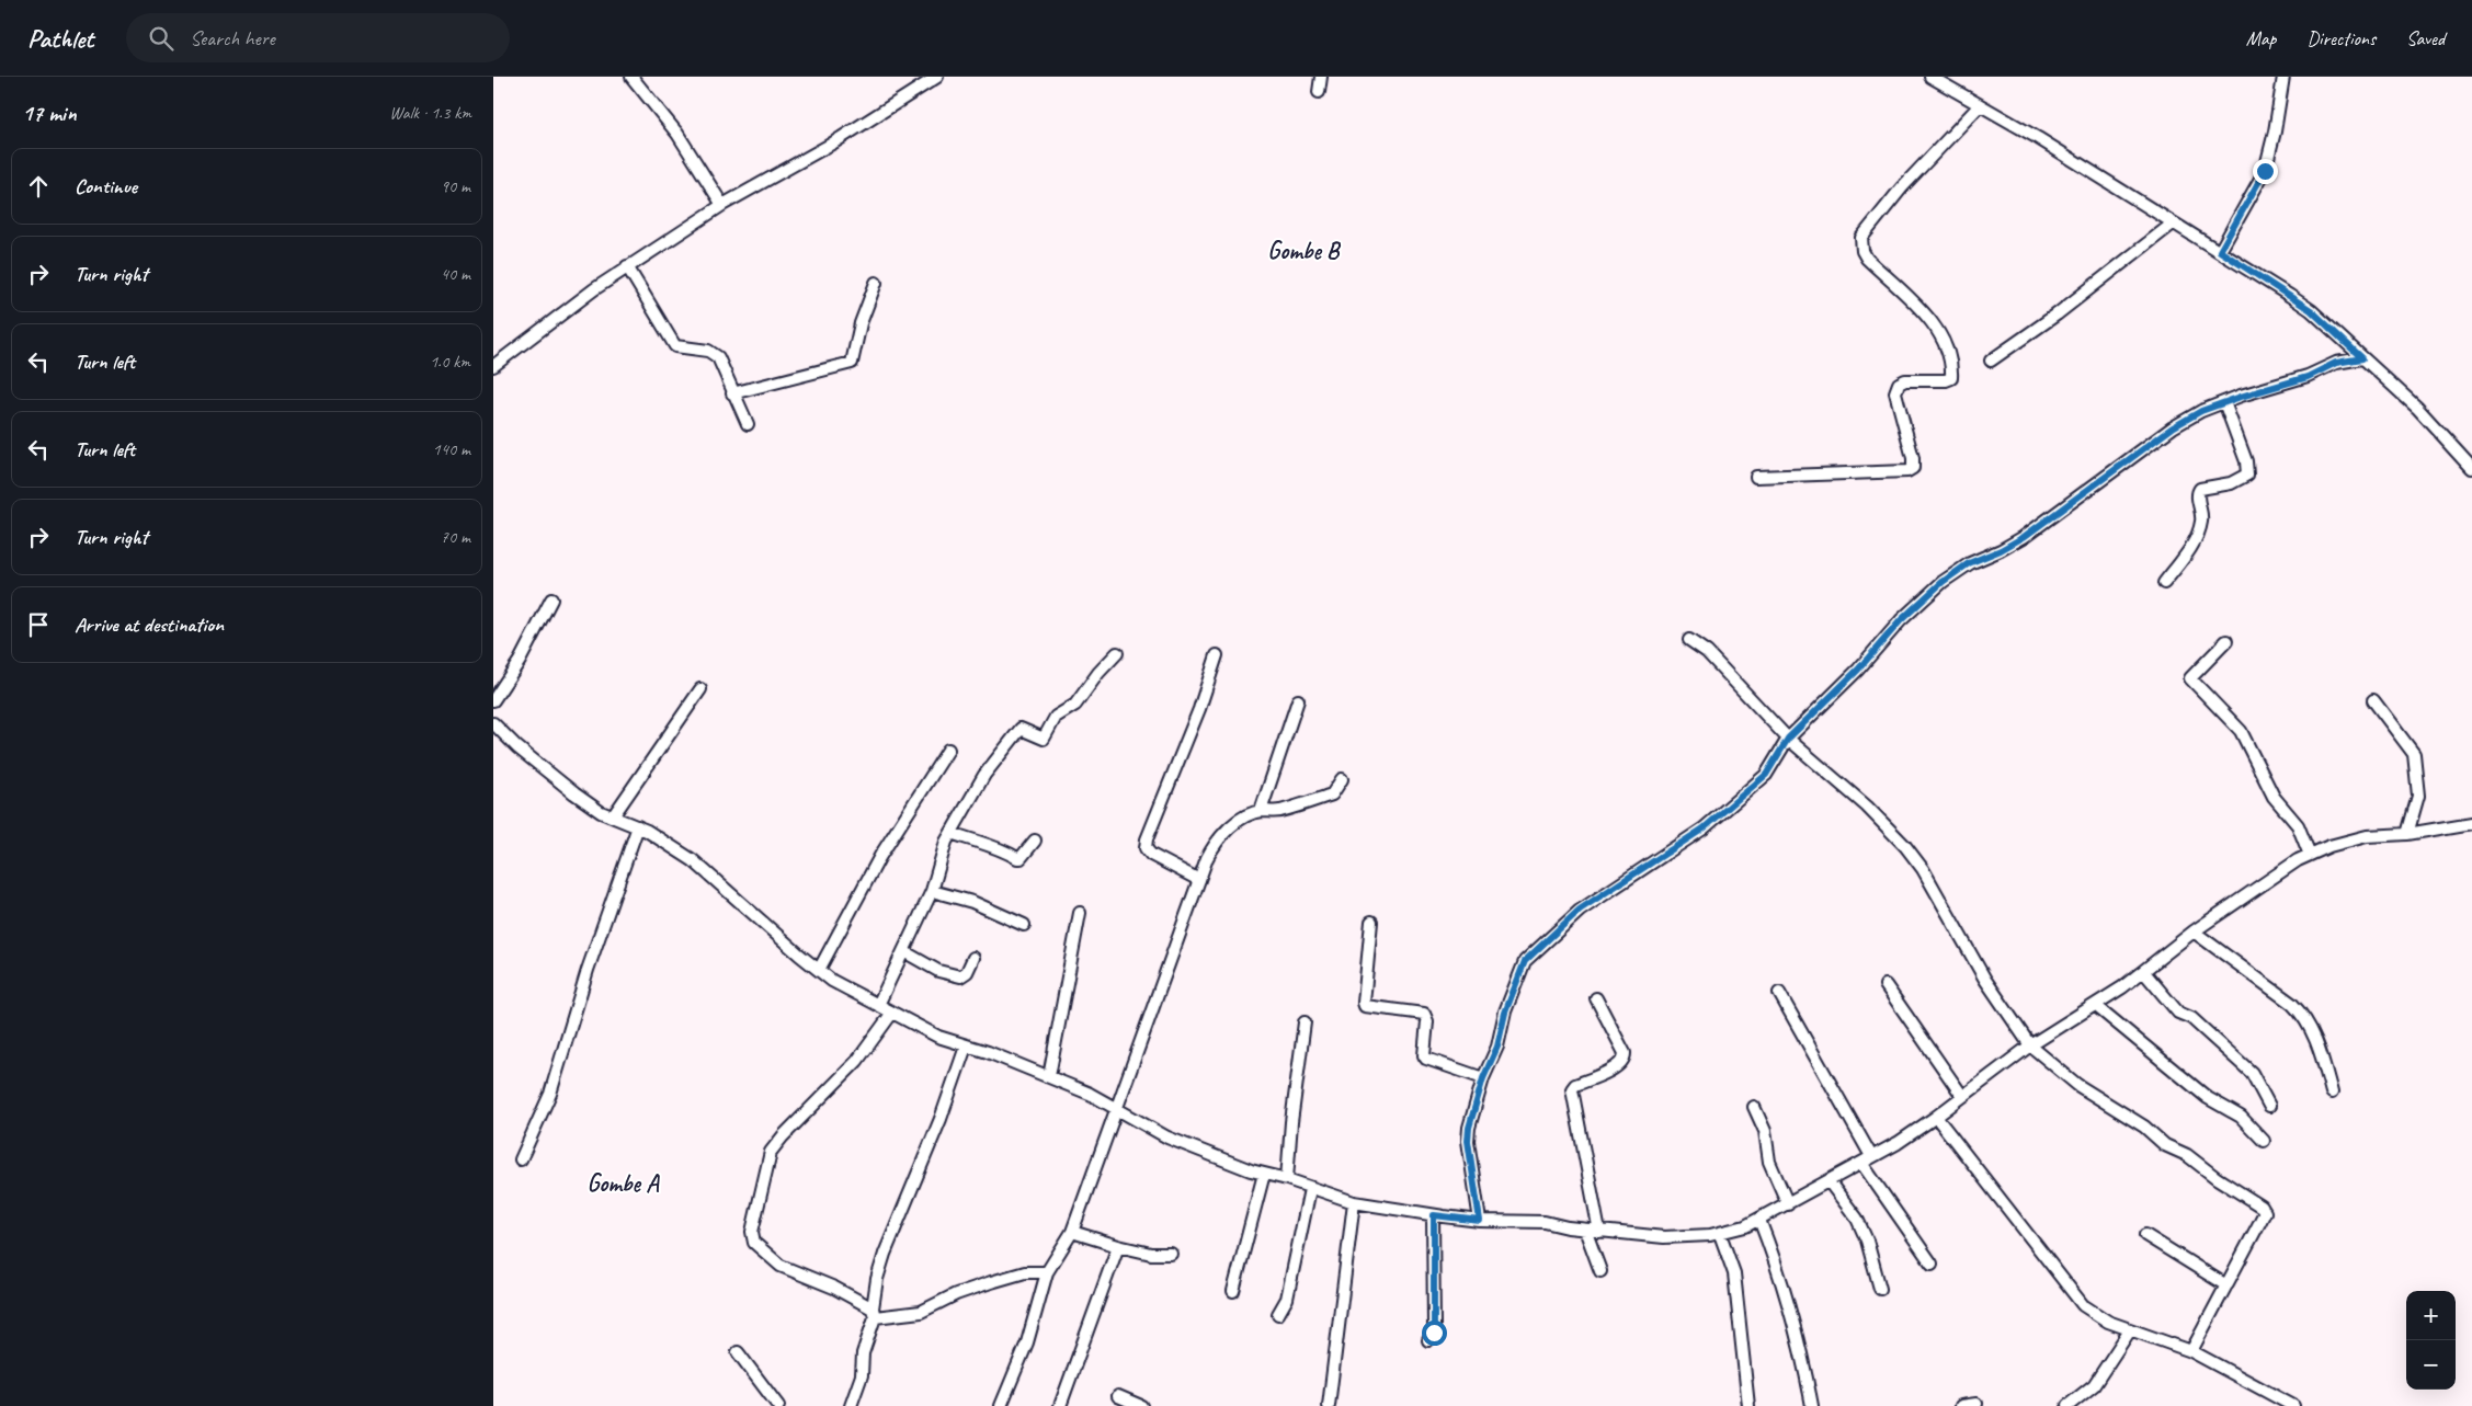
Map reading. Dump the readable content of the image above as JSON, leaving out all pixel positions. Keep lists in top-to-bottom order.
{
  "districts": ["Gombe B", "Gombe A"],
  "page": {
    "header": "Pathlet",
    "search": "Search here",
    "nav": ["Map", "Directions", "Saved"],
    "heading": ["17 min", "Walk · 1.3 km"],
    "list": [
      ["Continue", "90 m"],
      ["Turn right", "40 m"],
      ["Turn left", "1.0 km"],
      ["Turn left", "140 m"],
      ["Turn right", "70 m"],
      "Arrive at destination"
    ],
    "map_buttons": ["+", "−"]
  }
}
